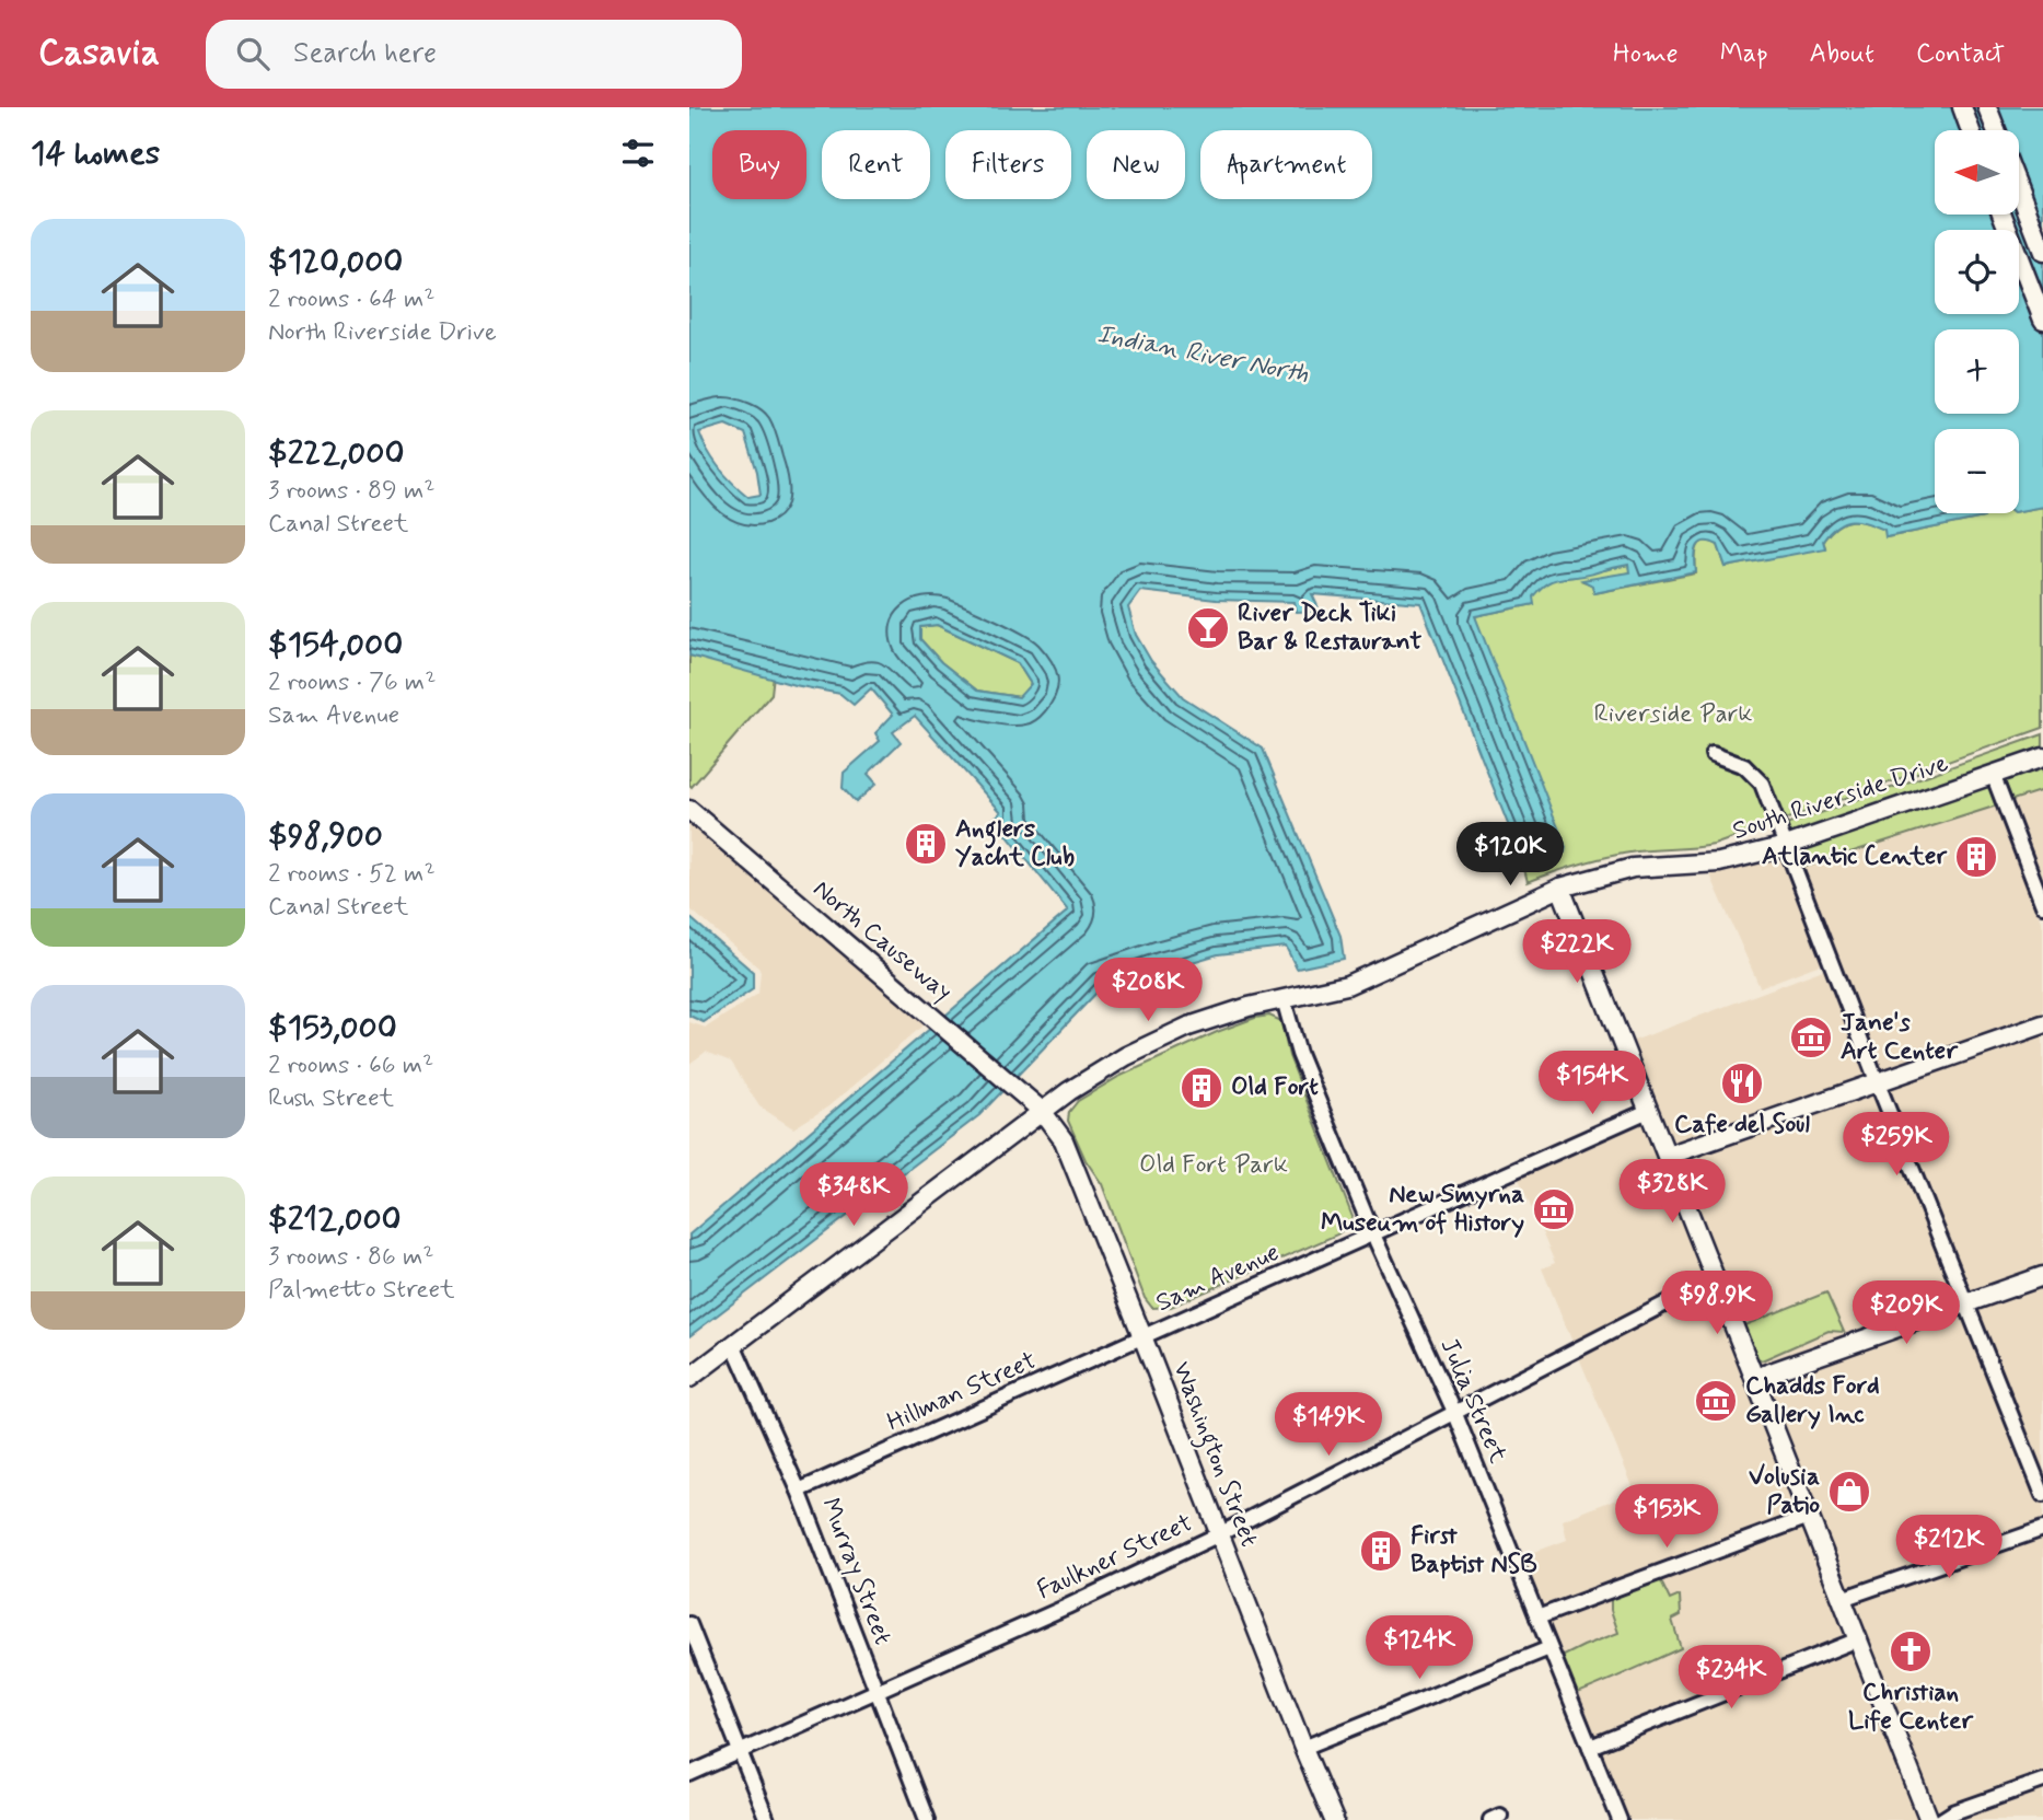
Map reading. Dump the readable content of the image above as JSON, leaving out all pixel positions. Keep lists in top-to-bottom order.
{
  "streets": {
    "street": [
      "South Riverside Drive",
      "North Causeway",
      "Sam Avenue",
      "Hillman Street",
      "Julia Street",
      "Washington Street",
      "Faulkner Street",
      "Murray Street"
    ]
  },
  "crossings": [
    ["South Riverside Drive", "North Causeway"],
    ["South Riverside Drive", "Julia Street"],
    ["South Riverside Drive", "Washington Street"],
    ["South Riverside Drive", "Murray Street"],
    ["North Causeway", "Washington Street"],
    ["Sam Avenue", "Hillman Street"],
    ["Sam Avenue", "Julia Street"],
    ["Sam Avenue", "Washington Street"],
    ["Hillman Street", "Washington Street"],
    ["Hillman Street", "Murray Street"],
    ["Julia Street", "Faulkner Street"],
    ["Washington Street", "Faulkner Street"],
    ["Faulkner Street", "Murray Street"]
  ],
  "water": ["Indian River North"],
  "parks": ["Riverside Park", "Old Fort Park"],
  "places": {
    "bar": ["River Deck Tiki Bar & Restaurant"],
    "building": [
      "Anglers Yacht Club",
      "Atlantic Center",
      "Old Fort",
      "First Baptist NSB"
    ],
    "museum": ["Jane's Art Center", "New Smyrna Museum of History", "Chadds Ford Gallery Inc"],
    "restaurant": ["Cafe del Soul"],
    "shop": ["Volusia Patio"],
    "church": ["Christian Life Center"]
  },
  "north": "left",
  "page": {
    "header": "Casavia",
    "search": "Search here",
    "nav": [
      "Home",
      "Map",
      "About",
      "Contact"
    ],
    "heading": "14 homes",
    "map_buttons": ["+", "−"],
    "chip": [
      "Buy",
      "Rent",
      "Filters",
      "New",
      "Apartment"
    ],
    "list": [
      {
        "name": "$120,000",
        "note": "2 rooms · 64 m² · North Riverside Drive"
      },
      {
        "name": "$222,000",
        "note": "3 rooms · 89 m² · Canal Street"
      },
      {
        "name": "$154,000",
        "note": "2 rooms · 76 m² · Sam Avenue"
      },
      {
        "name": "$98,900",
        "note": "2 rooms · 52 m² · Canal Street"
      },
      {
        "name": "$153,000",
        "note": "2 rooms · 66 m² · Rush Street"
      },
      {
        "name": "$212,000",
        "note": "3 rooms · 86 m² · Palmetto Street"
      }
    ],
    "price": [
      "$120K",
      "$222K",
      "$208K",
      "$154K",
      "$259K",
      "$328K",
      "$348K",
      "$98.9K",
      "$209K",
      "$149K",
      "$153K",
      "$212K",
      "$124K",
      "$234K"
    ]
  }
}
